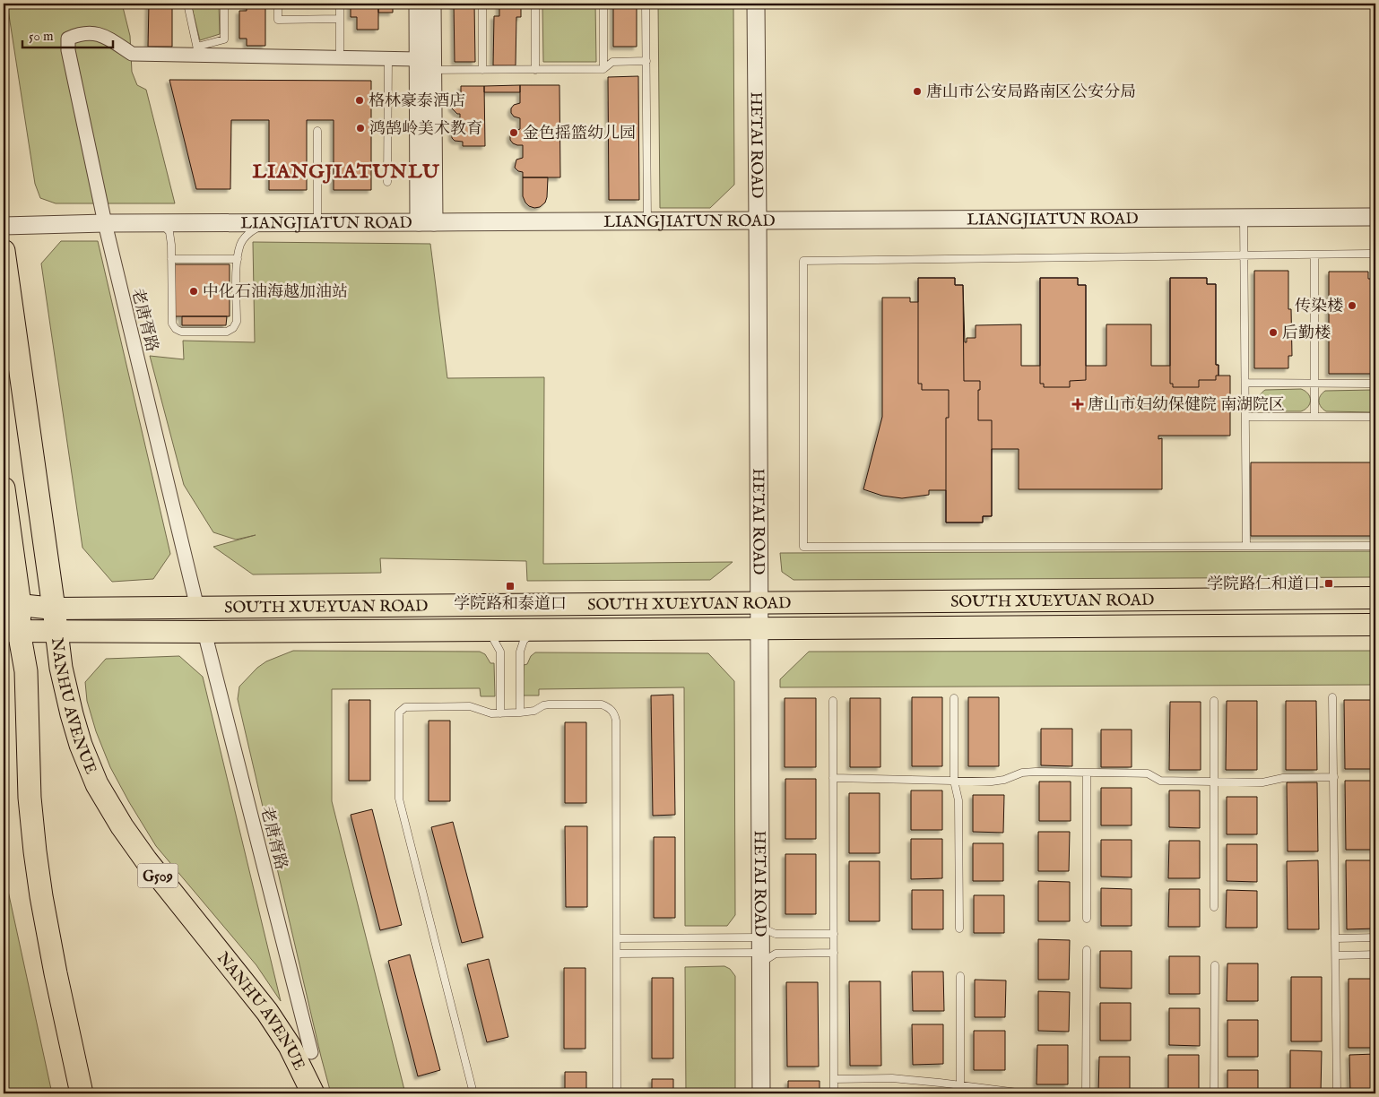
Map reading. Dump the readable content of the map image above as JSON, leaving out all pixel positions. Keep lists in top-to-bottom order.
{
  "streets": {
    "highway": ["NANHU AVENUE", "G509"],
    "main road": ["SOUTH XUEYUAN ROAD"],
    "street": ["HETAI ROAD", "LIANGJIATUN ROAD", "老唐胥路"]
  },
  "crossings": [
    ["HETAI ROAD", "LIANGJIATUN ROAD"],
    ["HETAI ROAD", "SOUTH XUEYUAN ROAD"],
    ["LIANGJIATUN ROAD", "老唐胥路"],
    ["老唐胥路", "SOUTH XUEYUAN ROAD"],
    ["SOUTH XUEYUAN ROAD", "NANHU AVENUE"]
  ],
  "districts": ["LIANGJIATUNLU"],
  "places": {
    "other": [
      "唐山市公安局路南区公安分局",
      "格林豪泰酒店",
      "鸿鹄岭美术教育",
      "金色摇篮幼儿园",
      "中化石油海越加油站",
      "传染楼",
      "后勤楼"
    ],
    "health": ["唐山市妇幼保健院 南湖院区"],
    "transit": ["学院路仁和道口", "学院路和泰道口"]
  },
  "scale_bar": "50 m"
}
